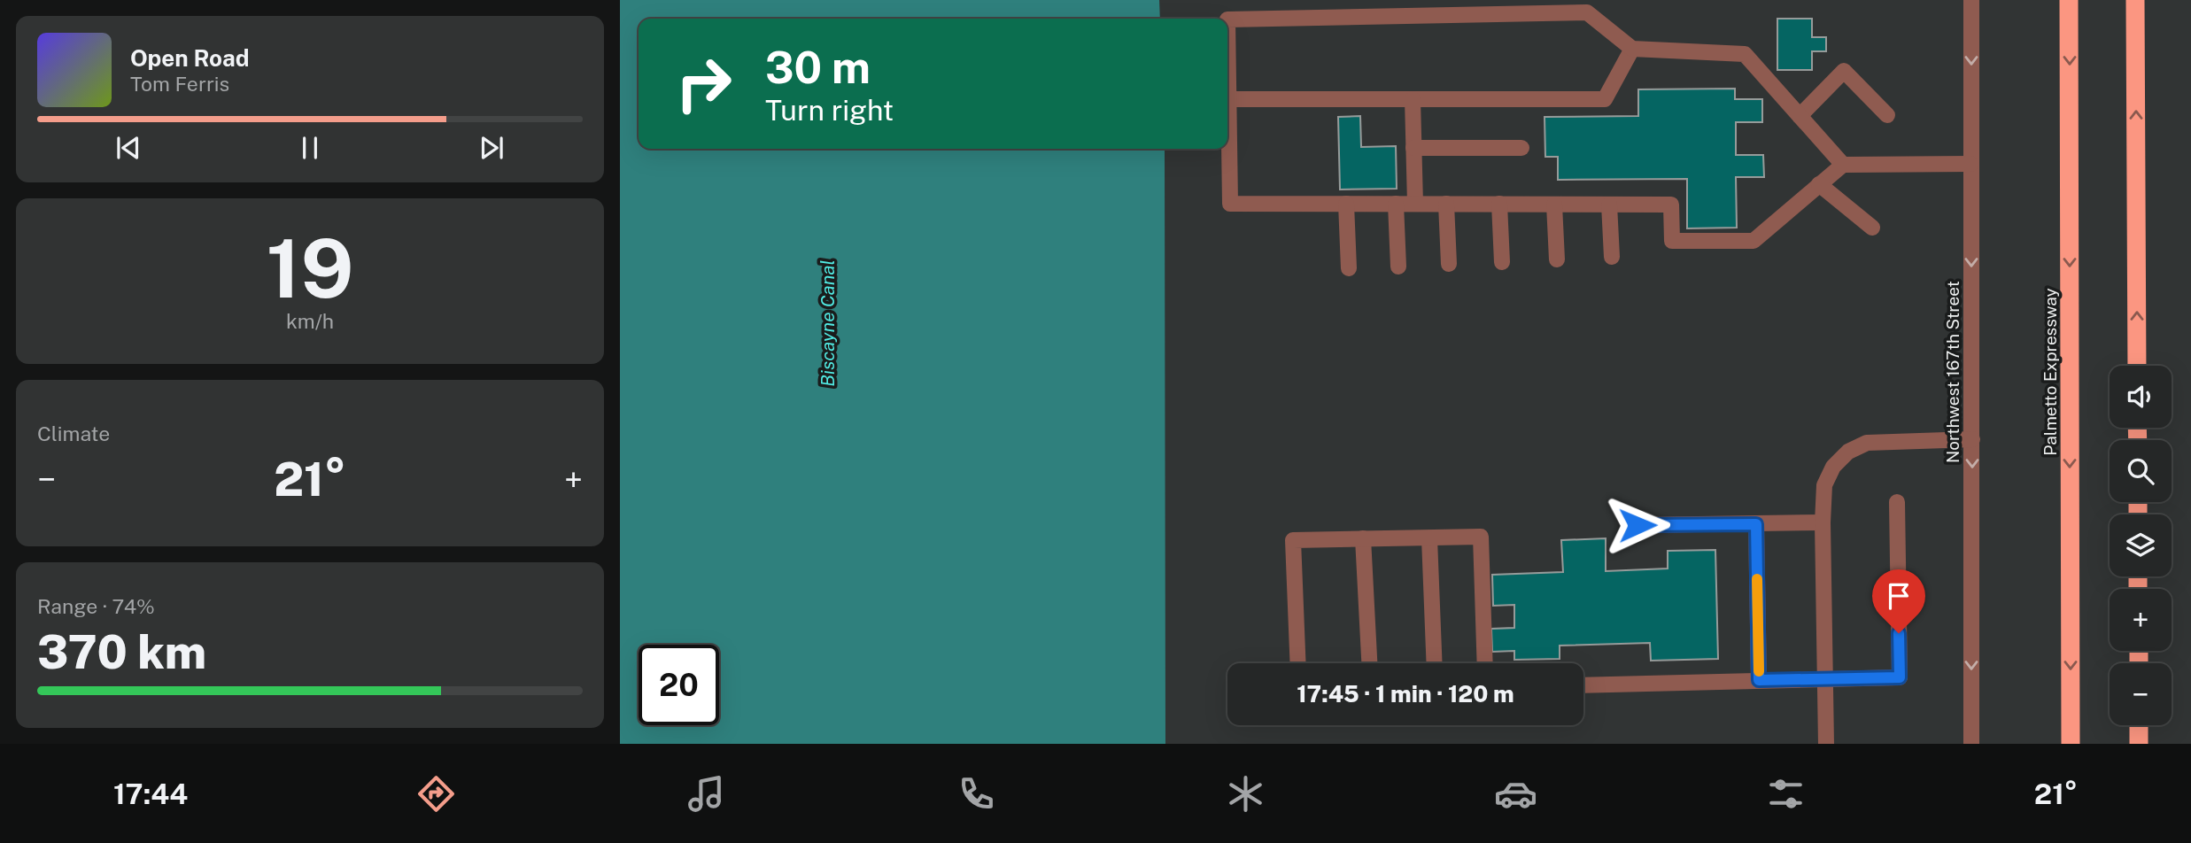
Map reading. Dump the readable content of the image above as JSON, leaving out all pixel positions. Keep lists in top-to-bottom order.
{
  "streets": {
    "highway": ["Palmetto Expressway"],
    "street": ["Northwest 167th Street"]
  },
  "one_way": ["Northwest 167th Street"],
  "water": ["Biscayne Canal"],
  "page": {
    "turn": ["30 m", "Turn right"],
    "song": ["Open Road", "Tom Ferris"],
    "tile": [
      ["19", "km/h"],
      "Climate",
      ["Range · 74%", "370 km"]
    ],
    "map_buttons": ["+", "−"],
    "heat": ["−", "21°", "+"],
    "limit": "20",
    "trip": "17:45 · 1 min · 120 m",
    "tabs": ["17:44", "21°"]
  }
}
